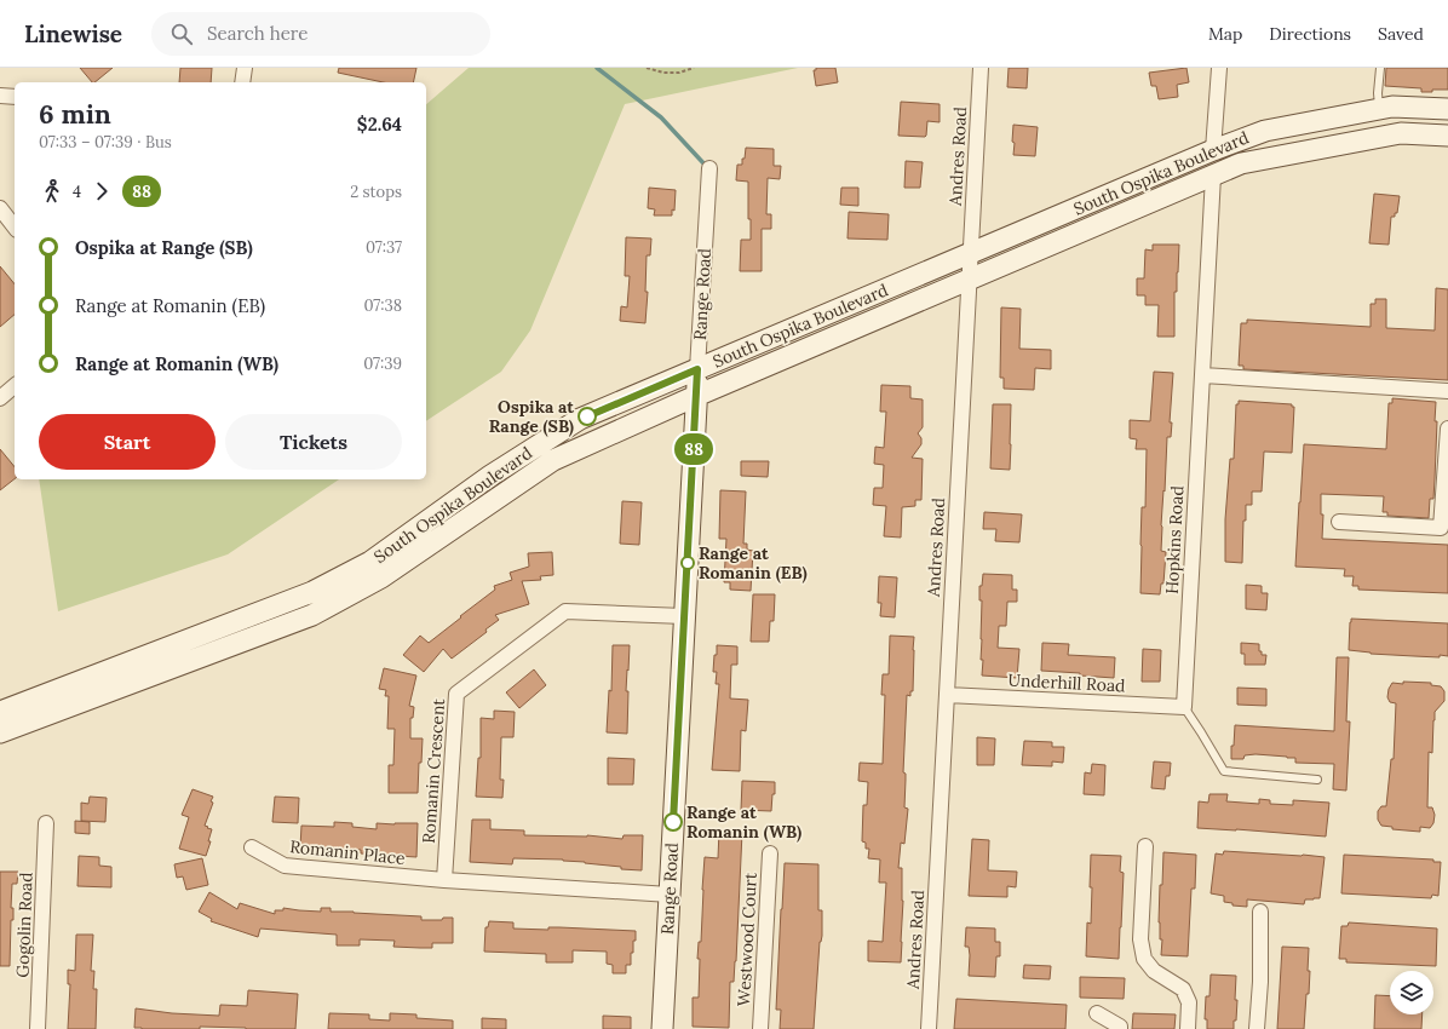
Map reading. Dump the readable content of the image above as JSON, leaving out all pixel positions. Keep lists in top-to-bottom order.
{
  "streets": {
    "main road": ["South Ospika Boulevard", "Range Road"],
    "street": [
      "Andres Road",
      "Hopkins Road",
      "Underhill Road",
      "Romanin Crescent",
      "Romanin Place",
      "Gogolin Road",
      "Westwood Court"
    ]
  },
  "crossings": [
    ["Andres Road", "South Ospika Boulevard"],
    ["Andres Road", "Underhill Road"],
    ["South Ospika Boulevard", "Range Road"],
    ["South Ospika Boulevard", "Hopkins Road"],
    ["Range Road", "Romanin Crescent"],
    ["Hopkins Road", "Underhill Road"],
    ["Romanin Crescent", "Romanin Place"]
  ],
  "places": ["Ospika at Range (SB)", "Range at Romanin (EB)", "Range at Romanin (WB)"],
  "lines": ["bus line 88"],
  "page": {
    "header": "Linewise",
    "search": "Search here",
    "nav": ["Map", "Directions", "Saved"],
    "on_map": "88",
    "heading": ["6 min", "07:33 – 07:39 · Bus", "$2.64"],
    "legs": ["4", "88", "2 stops"],
    "list": [
      {
        "name": "Ospika at Range (SB)",
        "value": "07:37"
      },
      {
        "name": "Range at Romanin (EB)",
        "value": "07:38"
      },
      {
        "name": "Range at Romanin (WB)",
        "value": "07:39"
      }
    ],
    "buttons": ["Start", "Tickets"]
  }
}
